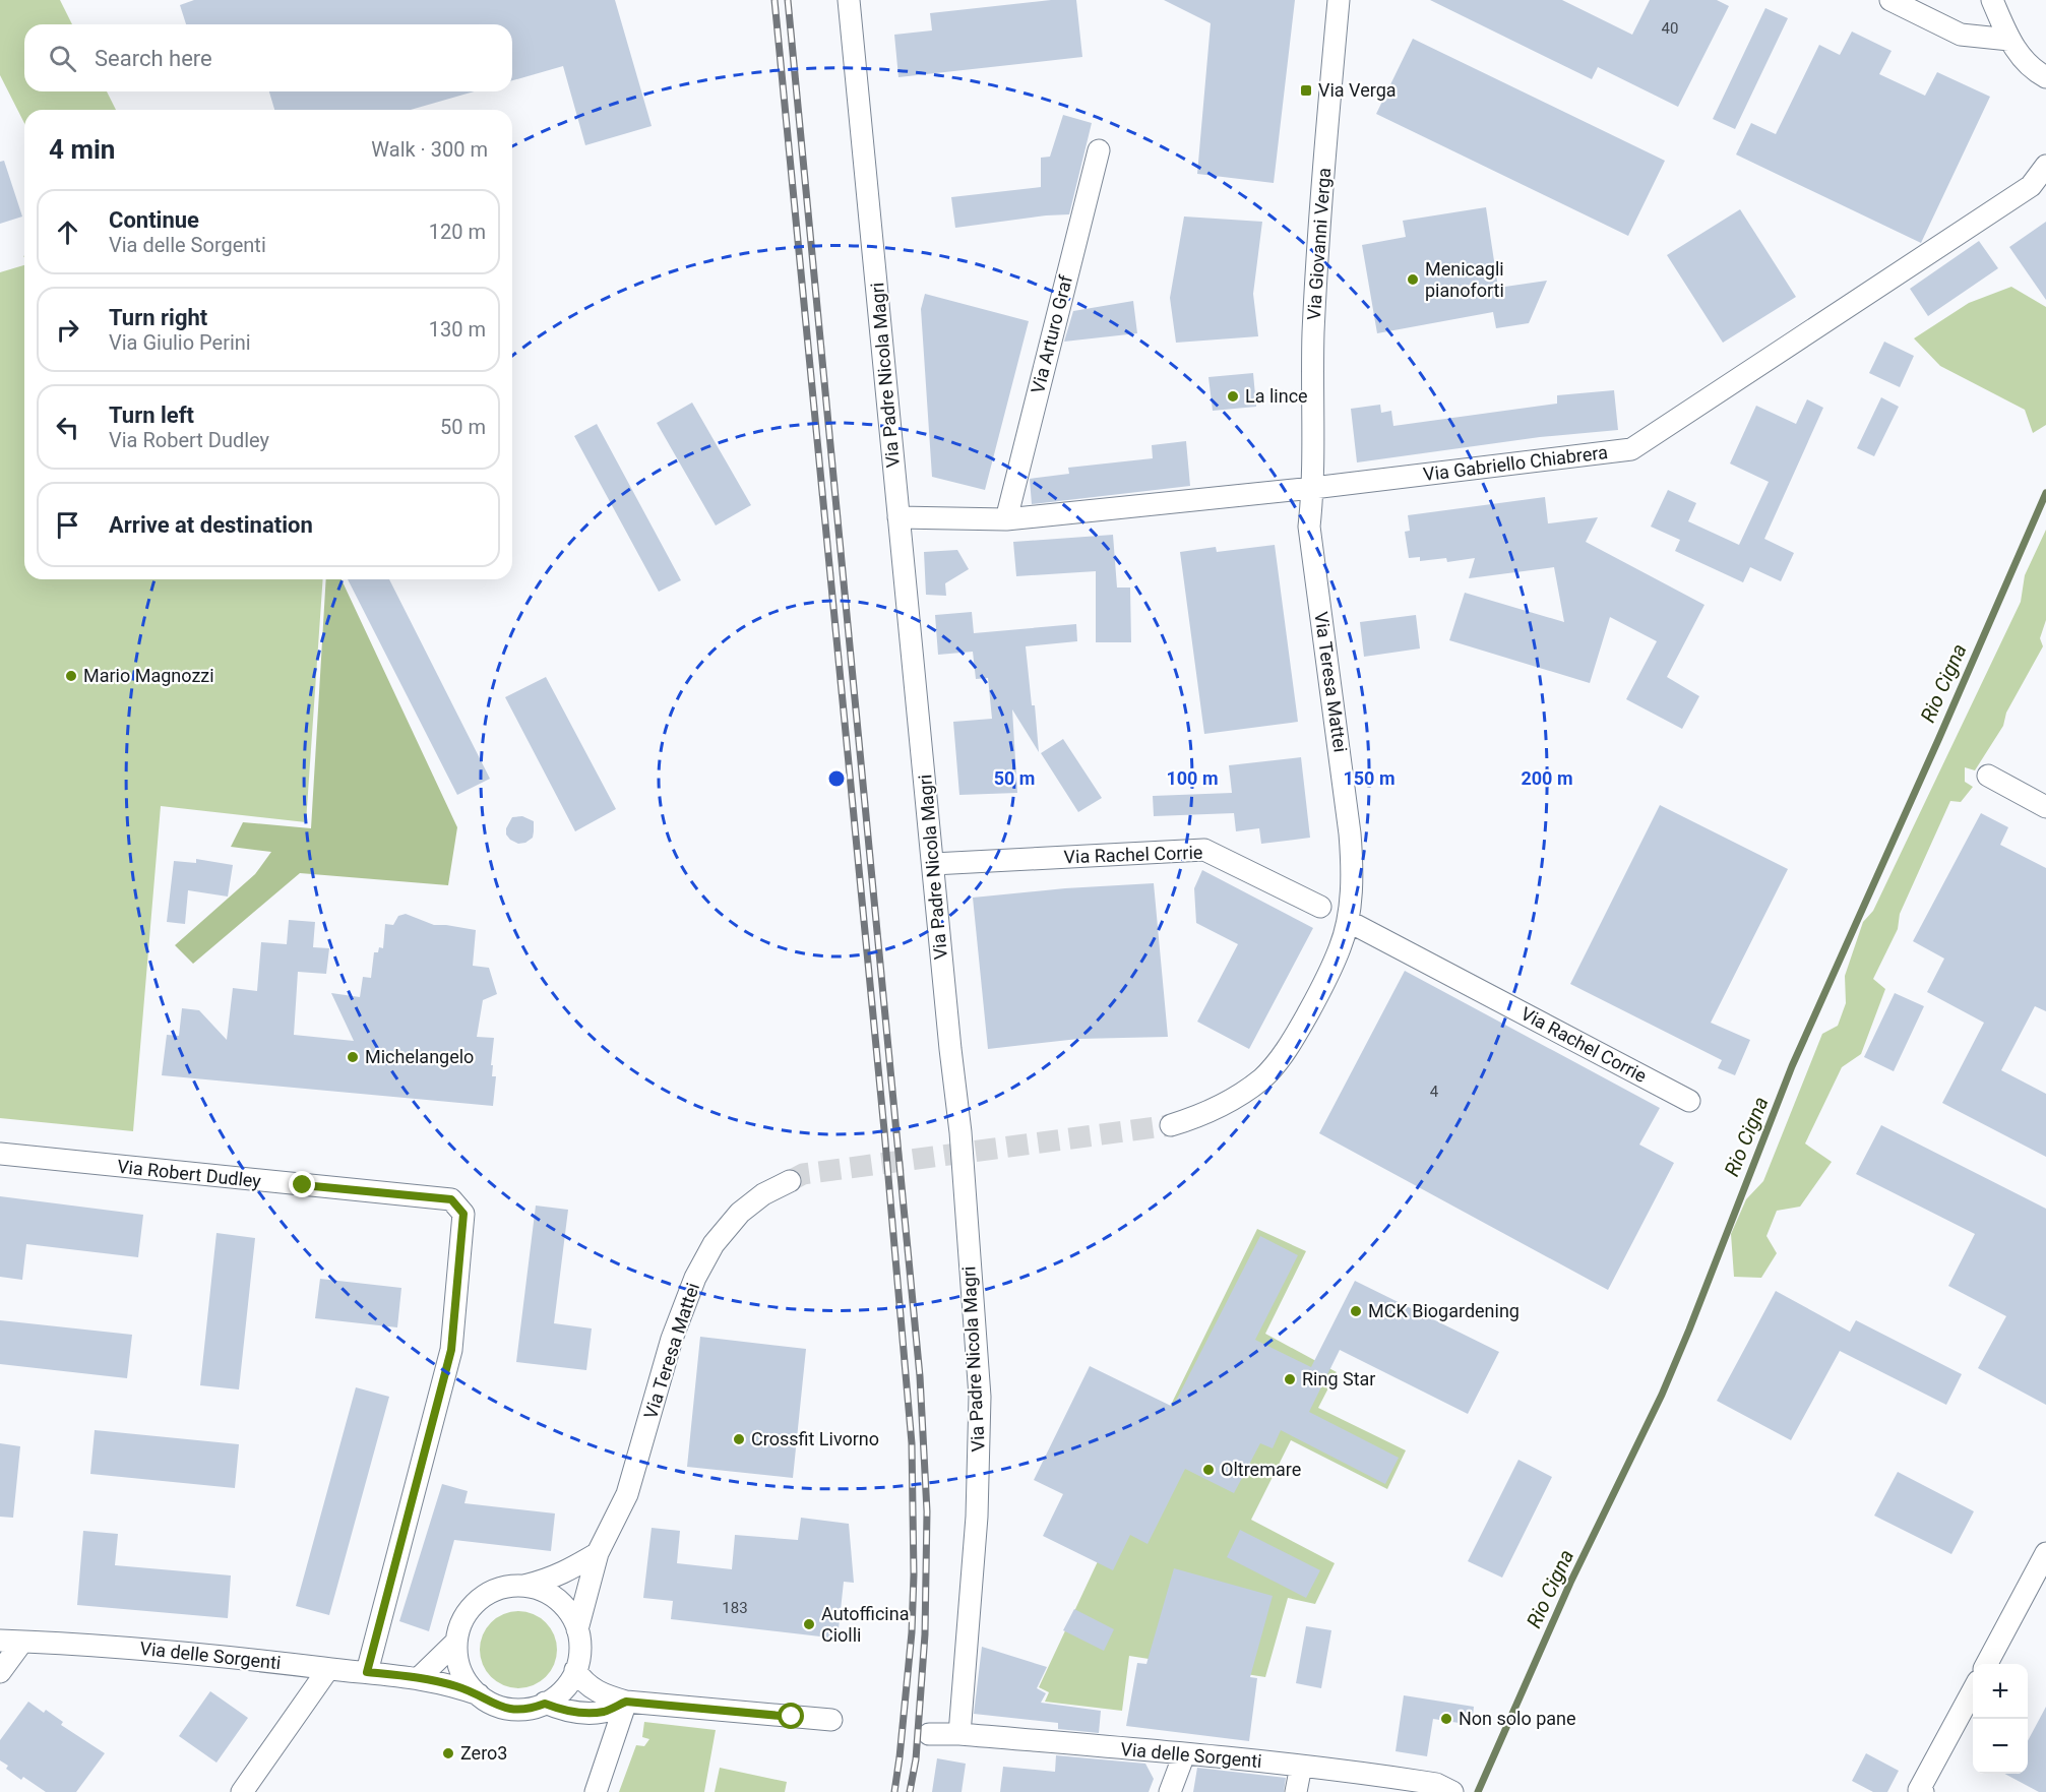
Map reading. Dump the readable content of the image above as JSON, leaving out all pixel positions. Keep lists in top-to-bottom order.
{
  "streets": {
    "street": [
      "Via Giovanni Verga",
      "Via Arturo Graf",
      "Via Padre Nicola Magri",
      "Via Gabriello Chiabrera",
      "Via Teresa Mattei",
      "Via Rachel Corrie",
      "Via Robert Dudley",
      "Via delle Sorgenti"
    ]
  },
  "crossings": [
    ["Via Giovanni Verga", "Via Gabriello Chiabrera"],
    ["Via Giovanni Verga", "Via Teresa Mattei"],
    ["Via Arturo Graf", "Via Gabriello Chiabrera"],
    ["Via Padre Nicola Magri", "Via Gabriello Chiabrera"],
    ["Via Padre Nicola Magri", "Via Rachel Corrie"],
    ["Via Padre Nicola Magri", "Via delle Sorgenti"],
    ["Via Gabriello Chiabrera", "Via Teresa Mattei"],
    ["Via Teresa Mattei", "Via Rachel Corrie"],
    ["Via Teresa Mattei", "Via delle Sorgenti"],
    ["Via Robert Dudley", "Via delle Sorgenti"]
  ],
  "water": ["Rio Cigna"],
  "places": {
    "transit": ["Via Verga"],
    "other": [
      "Menicagli pianoforti",
      "La lince",
      "Mario Magnozzi",
      "Michelangelo",
      "MCK Biogardening",
      "Ring Star",
      "Crossfit Livorno",
      "Oltremare",
      "Autofficina Ciolli",
      "Non solo pane",
      "Zero3"
    ]
  },
  "house_numbers": ["40", "4", "183"],
  "page": {
    "search": "Search here",
    "heading": ["4 min", "Walk · 300 m"],
    "list": [
      ["Continue", "Via delle Sorgenti", "120 m"],
      ["Turn right", "Via Giulio Perini", "130 m"],
      ["Turn left", "Via Robert Dudley", "50 m"],
      "Arrive at destination"
    ],
    "map_buttons": ["+", "−"]
  },
  "rings": [
    "50 m",
    "100 m",
    "150 m",
    "200 m"
  ]
}
